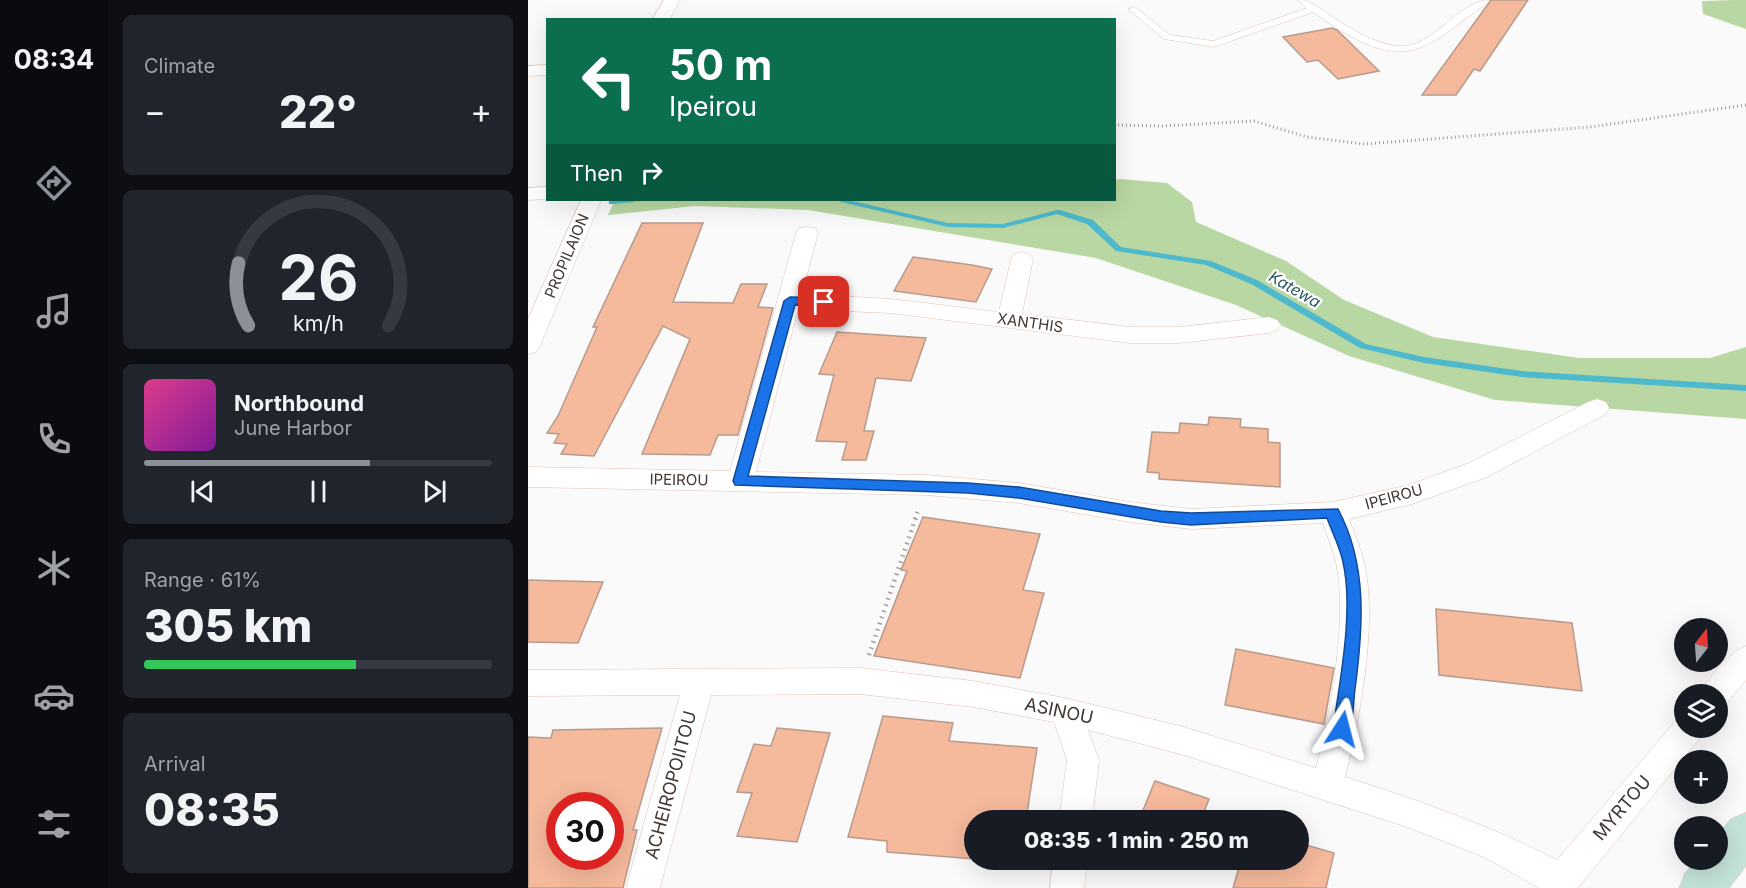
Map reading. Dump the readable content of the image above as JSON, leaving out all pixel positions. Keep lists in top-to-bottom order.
{
  "streets": {
    "street": [
      "PROPILAION",
      "XANTHIS",
      "IPEIROU",
      "ASINOU",
      "ACHEIROPOIITOU",
      "MYRTOU"
    ]
  },
  "crossings": [
    ["ASINOU", "ACHEIROPOIITOU"],
    ["ASINOU", "MYRTOU"]
  ],
  "water": ["Katewa"],
  "north": "top",
  "page": {
    "tabs": "08:34",
    "tile": [
      "Climate",
      ["Range · 61%", "305 km"],
      ["Arrival", "08:35"]
    ],
    "turn": ["50 m", "Ipeirou"],
    "heat": ["−", "22°", "+"],
    "then": "Then",
    "song": ["Northbound", "June Harbor"],
    "map_buttons": ["+", "−"],
    "limit": "30",
    "trip": "08:35 · 1 min · 250 m",
    "gauge": ["26", "km/h"]
  }
}
